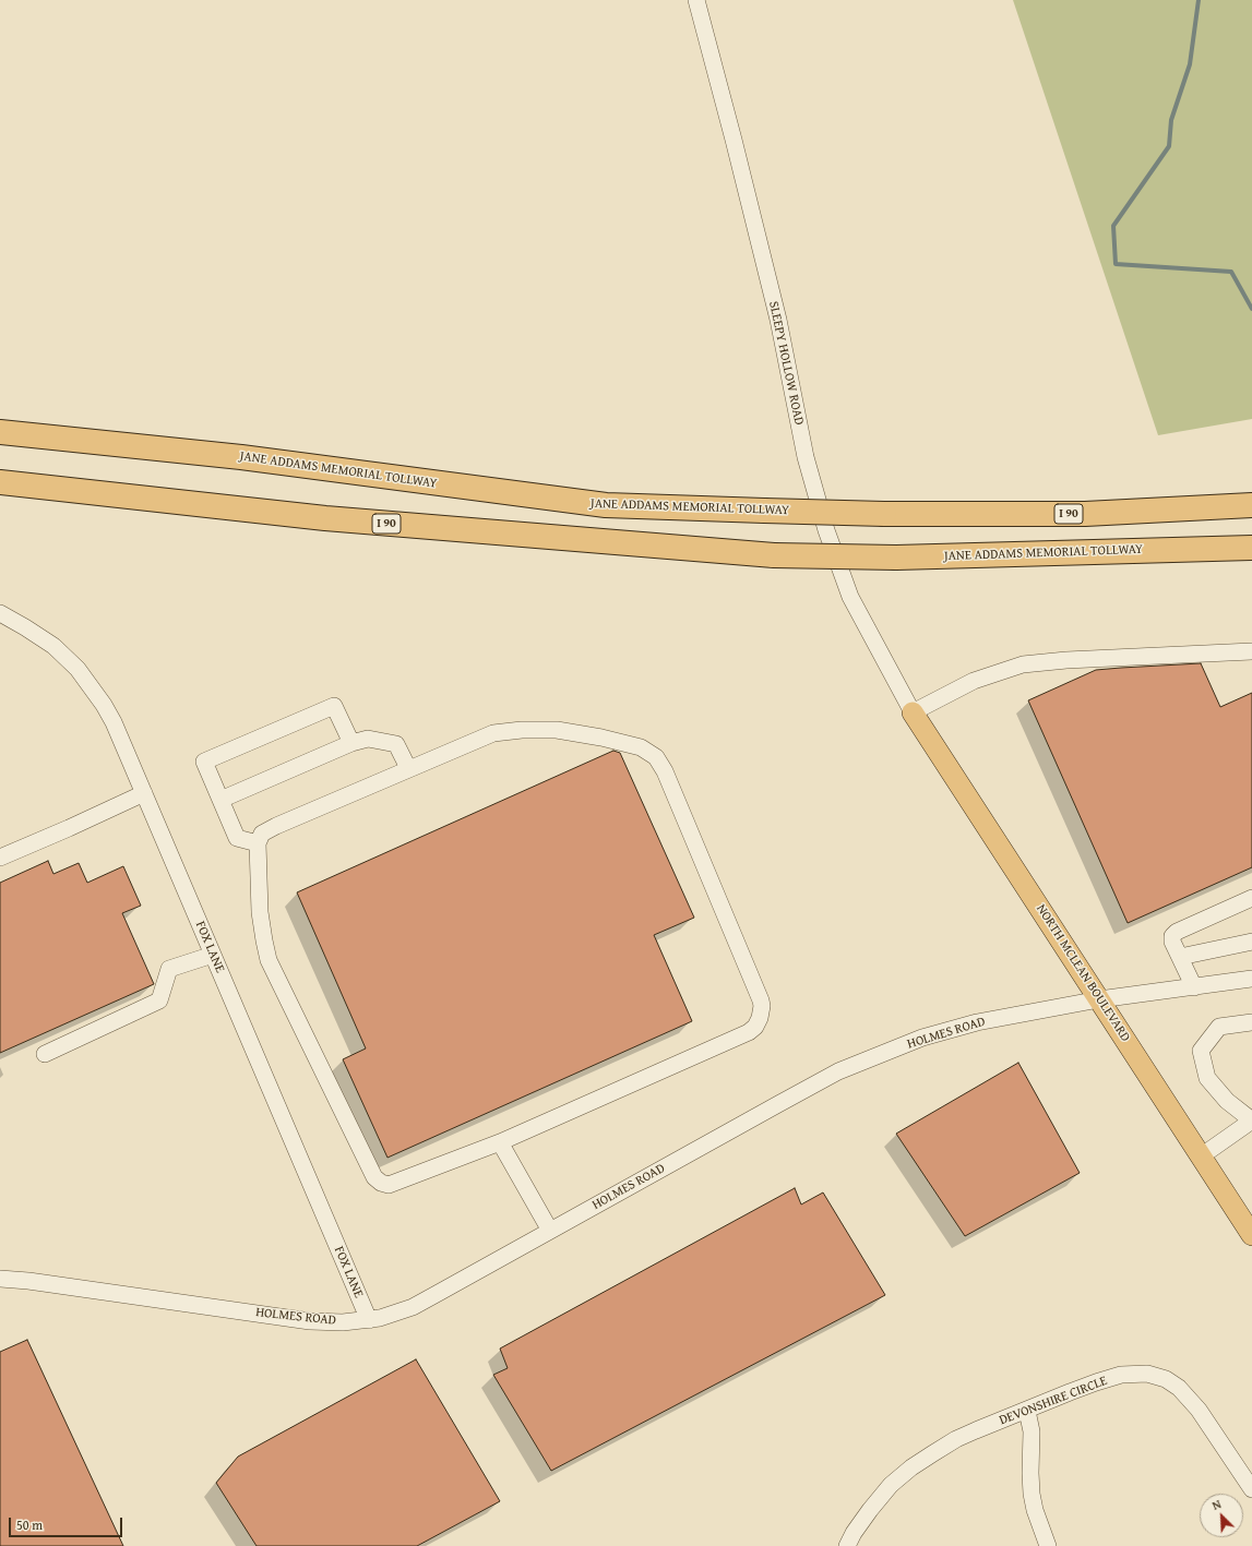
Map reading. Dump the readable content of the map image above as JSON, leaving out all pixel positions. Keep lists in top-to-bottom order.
{
  "streets": {
    "highway": ["JANE ADDAMS MEMORIAL TOLLWAY", "I 90"],
    "main road": ["NORTH MCLEAN BOULEVARD"],
    "street": [
      "SLEEPY HOLLOW ROAD",
      "FOX LANE",
      "HOLMES ROAD",
      "DEVONSHIRE CIRCLE"
    ]
  },
  "crossings": [
    ["SLEEPY HOLLOW ROAD", "NORTH MCLEAN BOULEVARD"],
    ["FOX LANE", "HOLMES ROAD"],
    ["NORTH MCLEAN BOULEVARD", "HOLMES ROAD"]
  ],
  "scale_bar": "50 m",
  "north": "top left"
}
